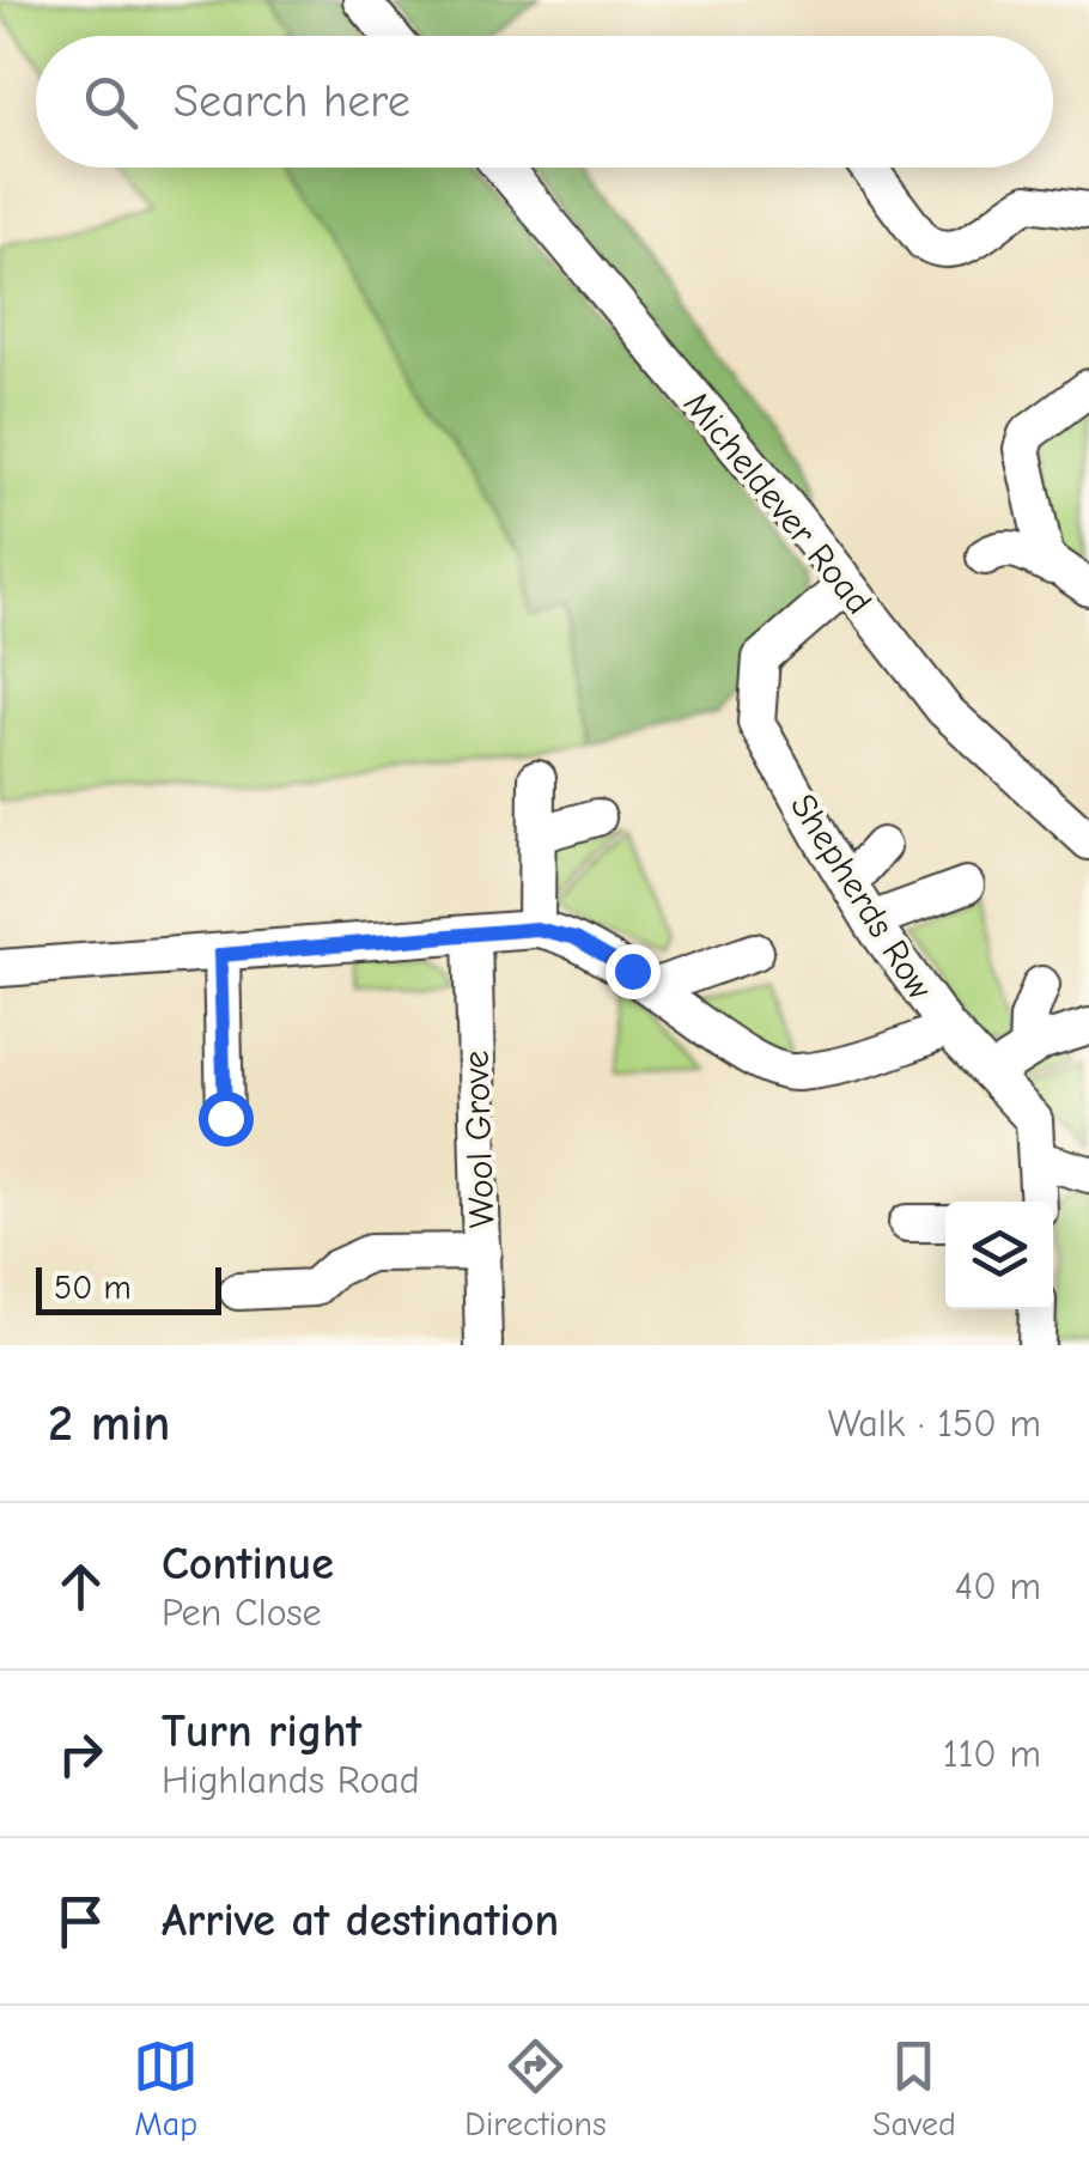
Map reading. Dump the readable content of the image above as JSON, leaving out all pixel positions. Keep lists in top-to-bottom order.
{
  "streets": {
    "street": ["Micheldever Road", "Shepherds Row", "Wool Grove"]
  },
  "crossings": [
    ["Micheldever Road", "Shepherds Row"]
  ],
  "scale_bar": "50 m",
  "page": {
    "search": "Search here",
    "scale": "50 m",
    "heading": ["2 min", "Walk · 150 m"],
    "list": [
      ["Continue", "Pen Close", "40 m"],
      ["Turn right", "Highlands Road", "110 m"],
      "Arrive at destination"
    ],
    "nav": ["Map", "Directions", "Saved"]
  }
}
